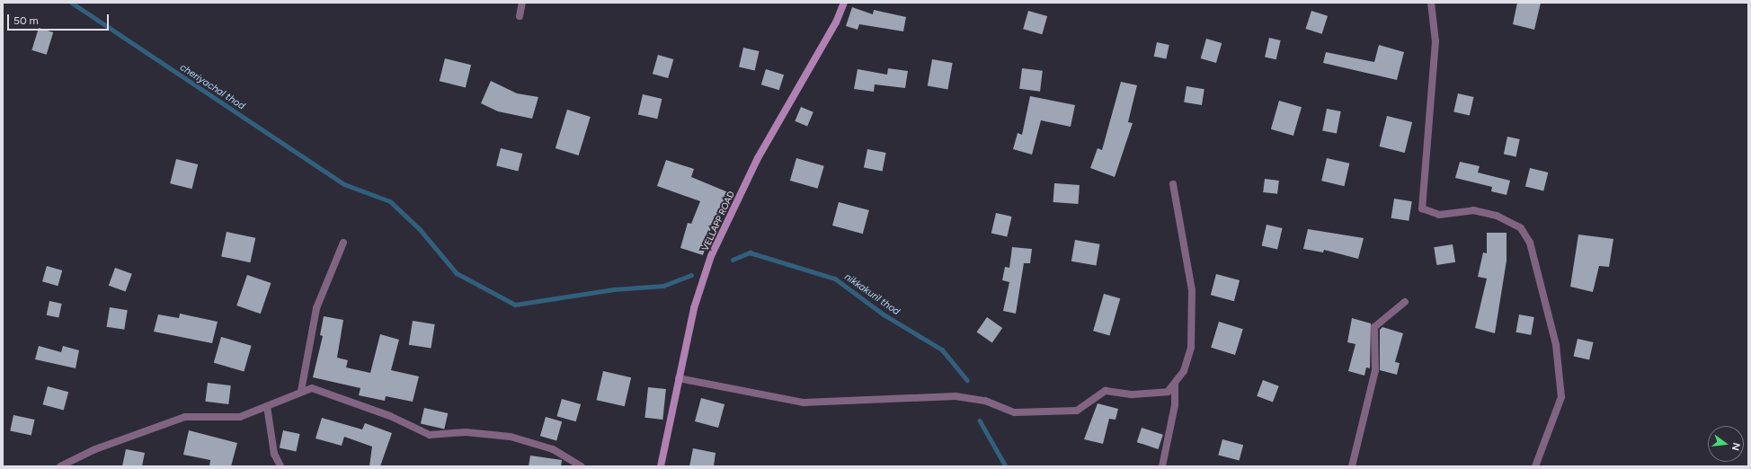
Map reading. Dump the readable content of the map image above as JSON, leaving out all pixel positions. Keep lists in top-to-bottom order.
{
  "streets": {
    "main road": ["VELLAPP ROAD"]
  },
  "water": ["cheriyachal thod", "nikkakuril thod"],
  "scale_bar": "50 m",
  "north": "right"
}
